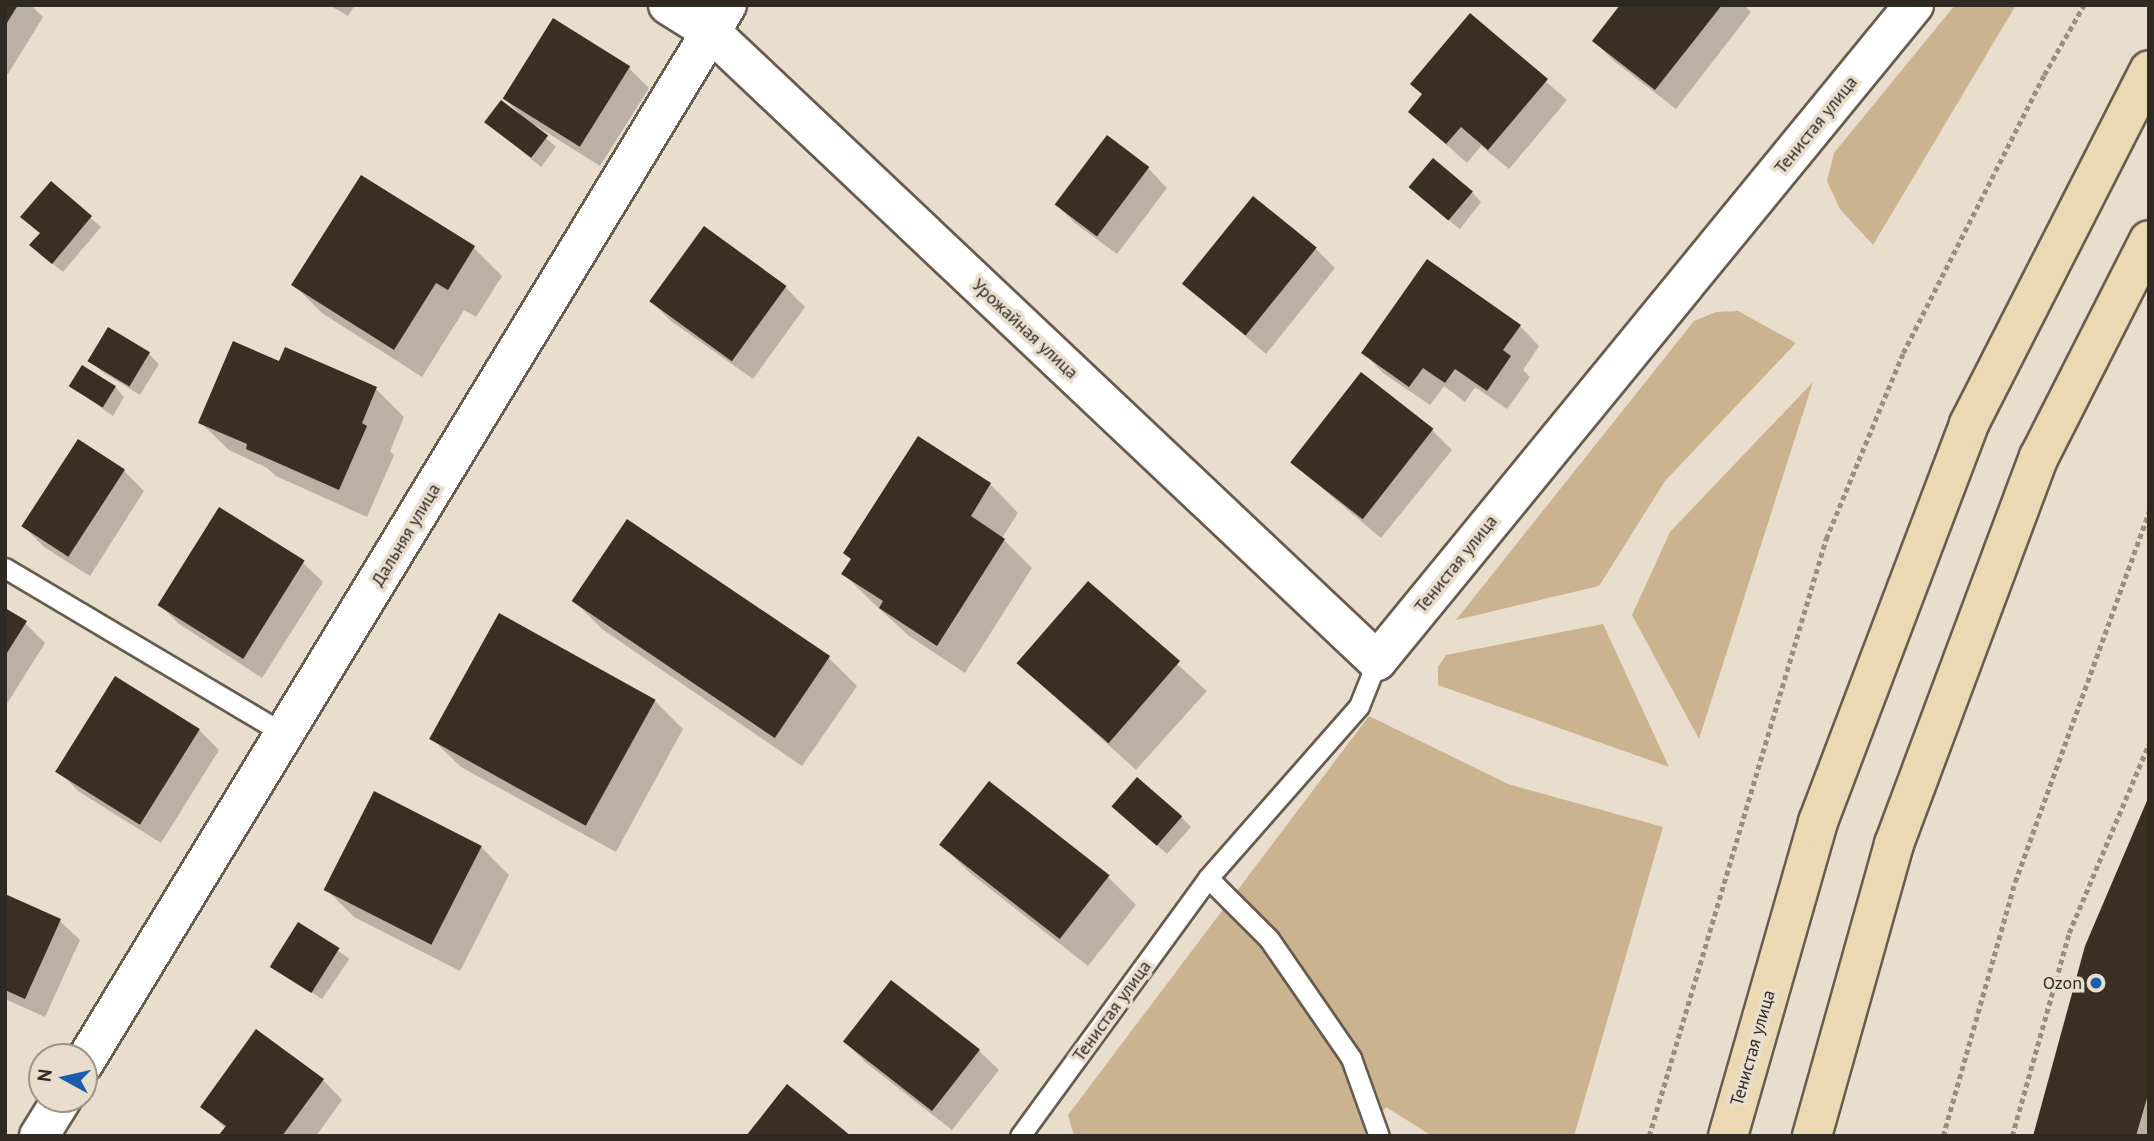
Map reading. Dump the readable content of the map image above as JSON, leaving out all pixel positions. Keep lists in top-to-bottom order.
{
  "streets": {
    "main road": ["Тенистая улица"],
    "street": ["Урожайная улица", "Дальняя улица"]
  },
  "crossings": [
    ["Тенистая улица", "Урожайная улица"],
    ["Урожайная улица", "Дальняя улица"]
  ],
  "places": ["Ozon"],
  "north": "left"
}
